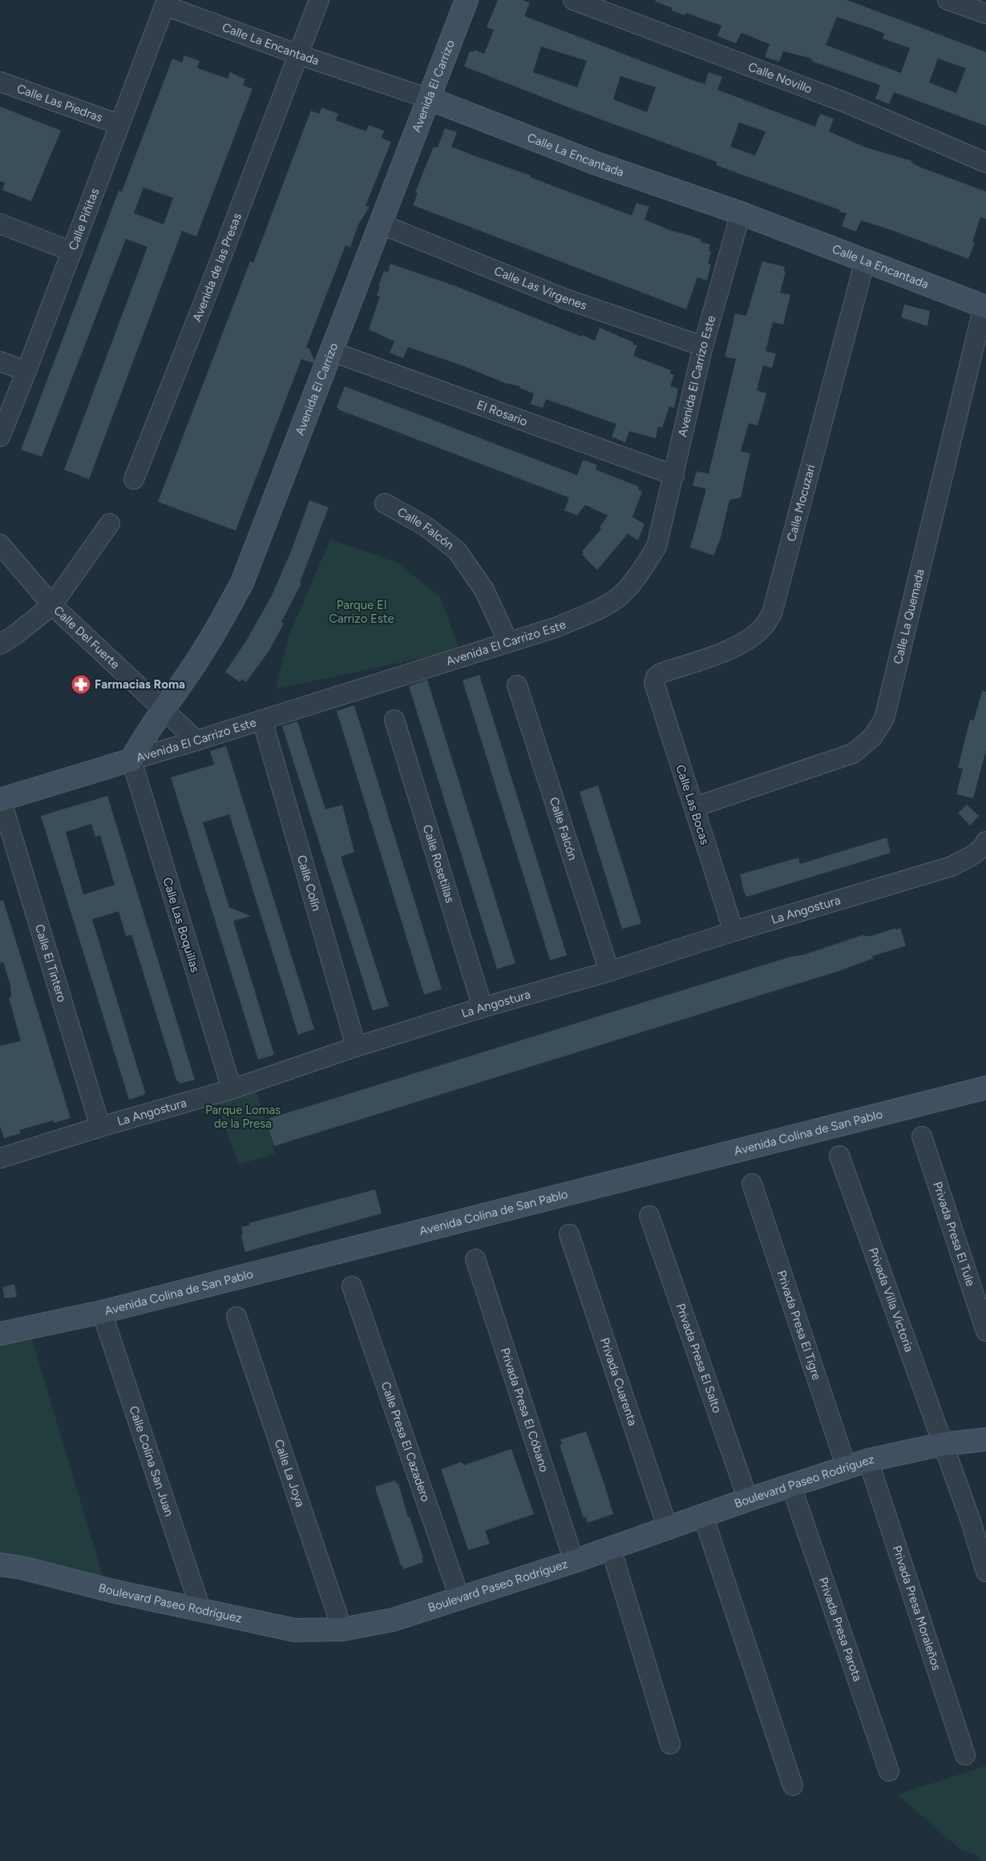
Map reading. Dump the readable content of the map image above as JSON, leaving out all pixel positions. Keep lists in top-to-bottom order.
{
  "streets": {
    "street": [
      "Calle La Encantada",
      "Calle Novillo",
      "Avenida El Carrizo",
      "Calle Las Piedras",
      "Calle Piñitas",
      "Avenida de las Presas",
      "Calle Las Virgenes",
      "Avenida El Carrizo Este",
      "El Rosario",
      "Calle Mocuzari",
      "Calle Falcón",
      "Calle La Quemada",
      "Calle Del Fuerte",
      "Calle Las Bocas",
      "Calle Rosetillas",
      "Calle Colín",
      "La Angostura",
      "Calle Las Boquillas",
      "Calle El Tintero",
      "Avenida Colina de San Pablo",
      "Privada Presa El Tule",
      "Privada Villa Victoria",
      "Privada Presa El Tigre",
      "Privada Presa El Salto",
      "Privada Cuarenta",
      "Privada Presa El Cóbano",
      "Calle Presa El Cazadero",
      "Calle Colina San Juan",
      "Calle La Joya",
      "Boulevard Paseo Rodríguez",
      "Privada Presa Moraleños",
      "Privada Presa Parota"
    ]
  },
  "crossings": [
    ["Calle La Encantada", "Avenida El Carrizo"],
    ["Calle La Encantada", "Calle Piñitas"],
    ["Calle La Encantada", "Avenida de las Presas"],
    ["Calle La Encantada", "Avenida El Carrizo Este"],
    ["Calle La Encantada", "Calle Mocuzari"],
    ["Calle La Encantada", "Calle La Quemada"],
    ["Avenida El Carrizo", "Calle Las Virgenes"],
    ["Avenida El Carrizo", "Avenida El Carrizo Este"],
    ["Avenida El Carrizo", "El Rosario"],
    ["Avenida El Carrizo", "Calle Del Fuerte"],
    ["Avenida El Carrizo", "Calle Las Boquillas"],
    ["Calle Las Piedras", "Calle Piñitas"],
    ["Calle Las Virgenes", "Avenida El Carrizo Este"],
    ["Avenida El Carrizo Este", "El Rosario"],
    ["Avenida El Carrizo Este", "Calle Falcón"],
    ["Avenida El Carrizo Este", "Calle Del Fuerte"],
    ["Avenida El Carrizo Este", "Calle Colín"],
    ["Avenida El Carrizo Este", "Calle Las Boquillas"],
    ["Avenida El Carrizo Este", "Calle El Tintero"],
    ["Calle Mocuzari", "Calle Las Bocas"],
    ["Calle Falcón", "La Angostura"],
    ["Calle La Quemada", "Calle Las Bocas"],
    ["Calle Las Bocas", "La Angostura"],
    ["Calle Rosetillas", "La Angostura"],
    ["Calle Colín", "La Angostura"],
    ["La Angostura", "Calle Las Boquillas"],
    ["La Angostura", "Calle El Tintero"],
    ["Avenida Colina de San Pablo", "Calle Colina San Juan"],
    ["Privada Villa Victoria", "Boulevard Paseo Rodríguez"],
    ["Privada Presa El Tigre", "Boulevard Paseo Rodríguez"],
    ["Privada Presa El Salto", "Boulevard Paseo Rodríguez"],
    ["Privada Cuarenta", "Boulevard Paseo Rodríguez"],
    ["Privada Presa El Cóbano", "Boulevard Paseo Rodríguez"],
    ["Calle Presa El Cazadero", "Boulevard Paseo Rodríguez"],
    ["Calle Colina San Juan", "Boulevard Paseo Rodríguez"],
    ["Calle La Joya", "Boulevard Paseo Rodríguez"],
    ["Boulevard Paseo Rodríguez", "Privada Presa Moraleños"],
    ["Boulevard Paseo Rodríguez", "Privada Presa Parota"]
  ],
  "parks": ["Parque El Carrizo Este", "Parque Lomas de la Presa"],
  "places": {
    "pharmacy": ["Farmacias Roma"]
  }
}
